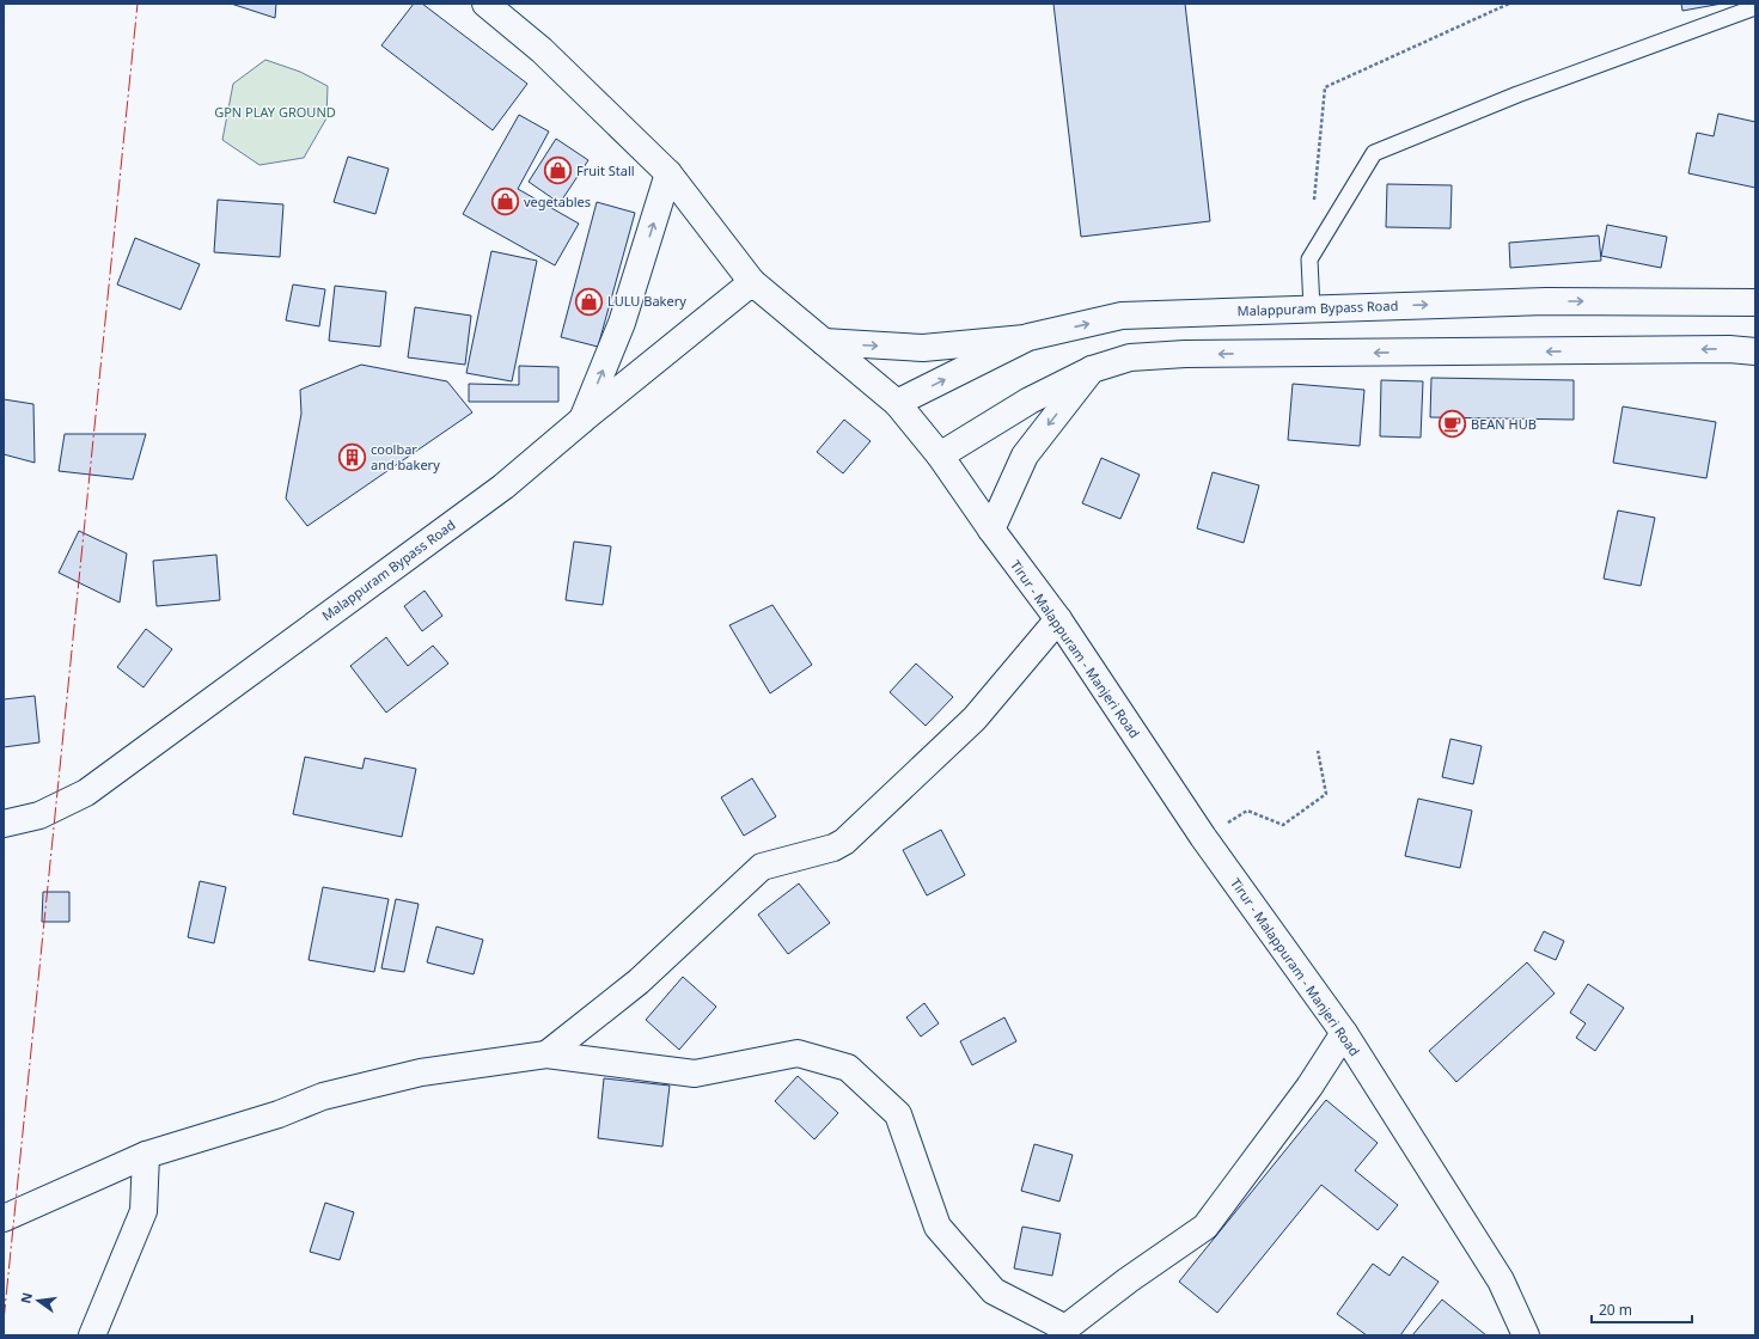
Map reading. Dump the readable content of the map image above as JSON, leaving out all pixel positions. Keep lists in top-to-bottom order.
{
  "streets": {
    "main road": ["Malappuram Bypass Road", "Tirur - Malappuram - Manjeri Road"]
  },
  "crossings": [
    ["Malappuram Bypass Road", "Tirur - Malappuram - Manjeri Road"]
  ],
  "parks": ["GPN PLAY GROUND"],
  "places": {
    "shop": ["Fruit Stall", "vegetables", "LULU Bakery"],
    "cafe": ["BEAN HUB"],
    "building": ["coolbar and bakery"]
  },
  "scale_bar": "20 m",
  "north": "left"
}
